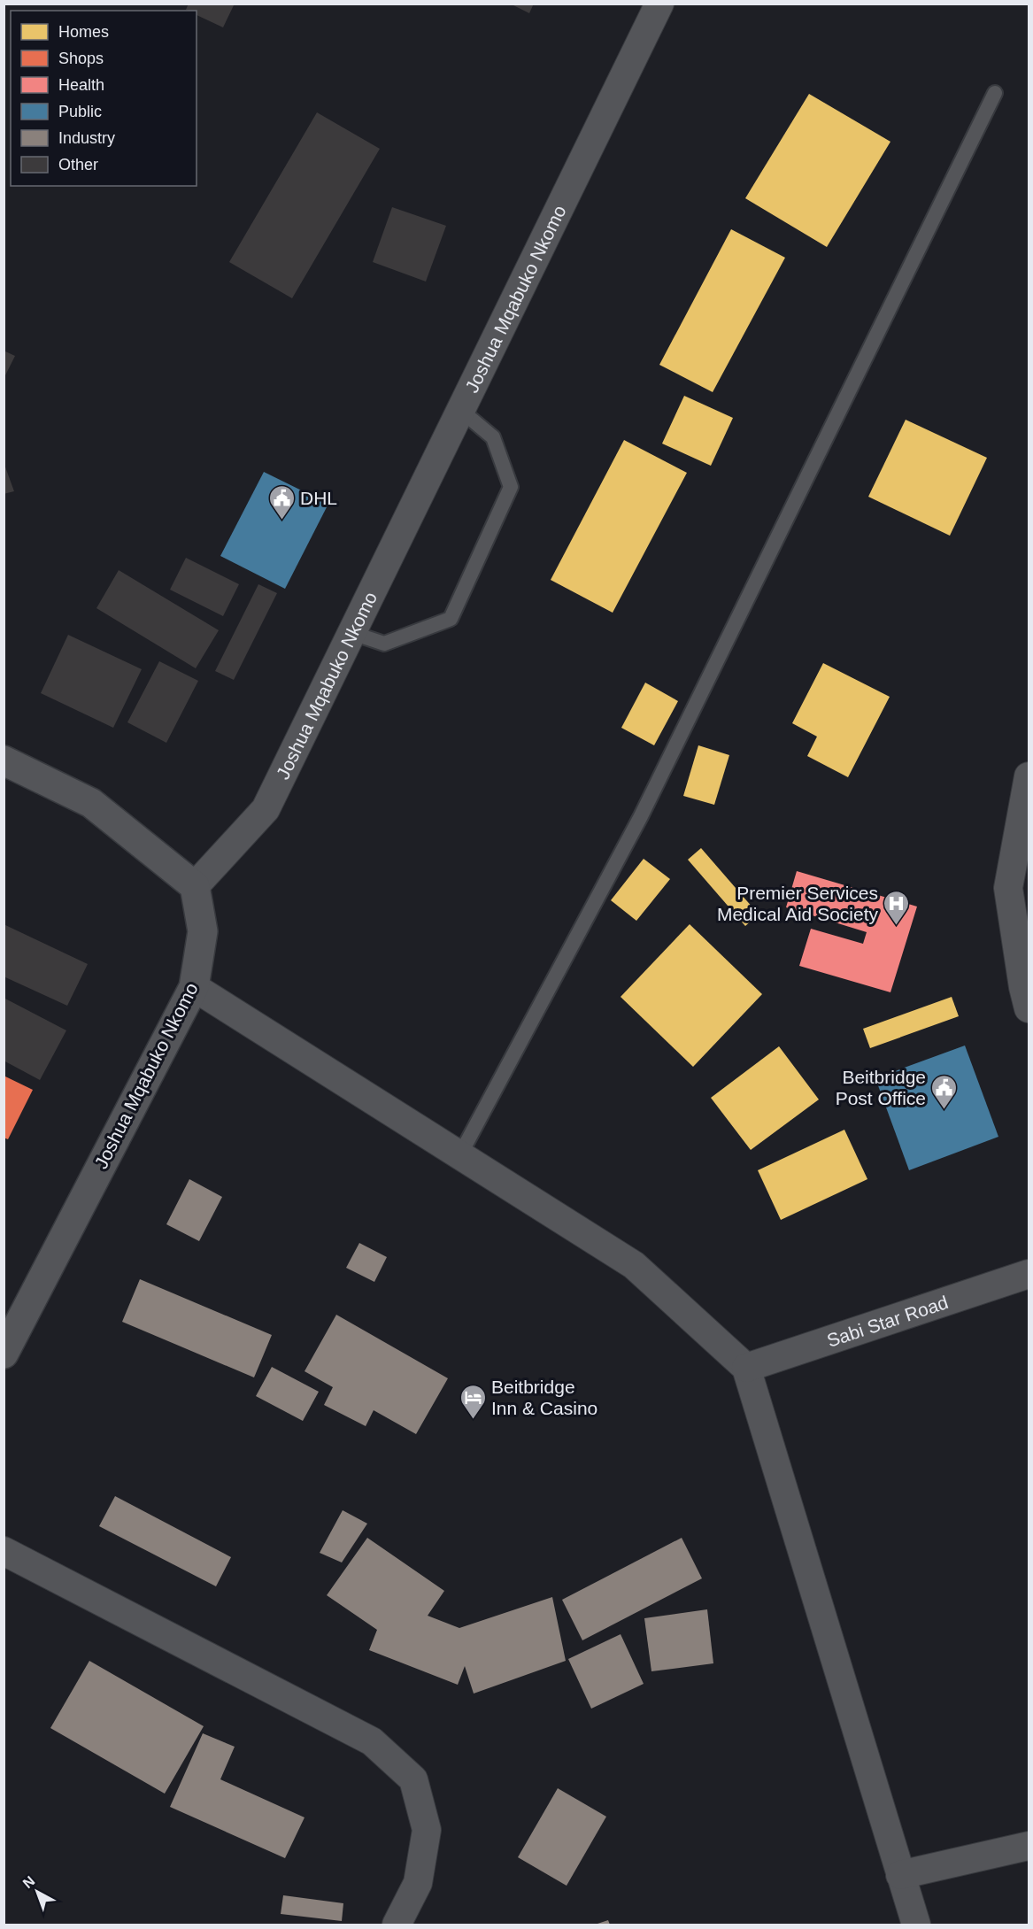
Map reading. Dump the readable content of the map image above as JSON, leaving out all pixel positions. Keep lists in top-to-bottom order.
{
  "streets": {
    "street": ["Joshua Mqabuko Nkomo", "Sabi Star Road"]
  },
  "places": {
    "public building": ["DHL", "Beitbridge Post Office"],
    "hospital": ["Premier Services Medical Aid Society"],
    "hotel": ["Beitbridge Inn & Casino"]
  },
  "legend": [
    "Homes",
    "Shops",
    "Health",
    "Public",
    "Industry",
    "Other"
  ],
  "north": "top left"
}
